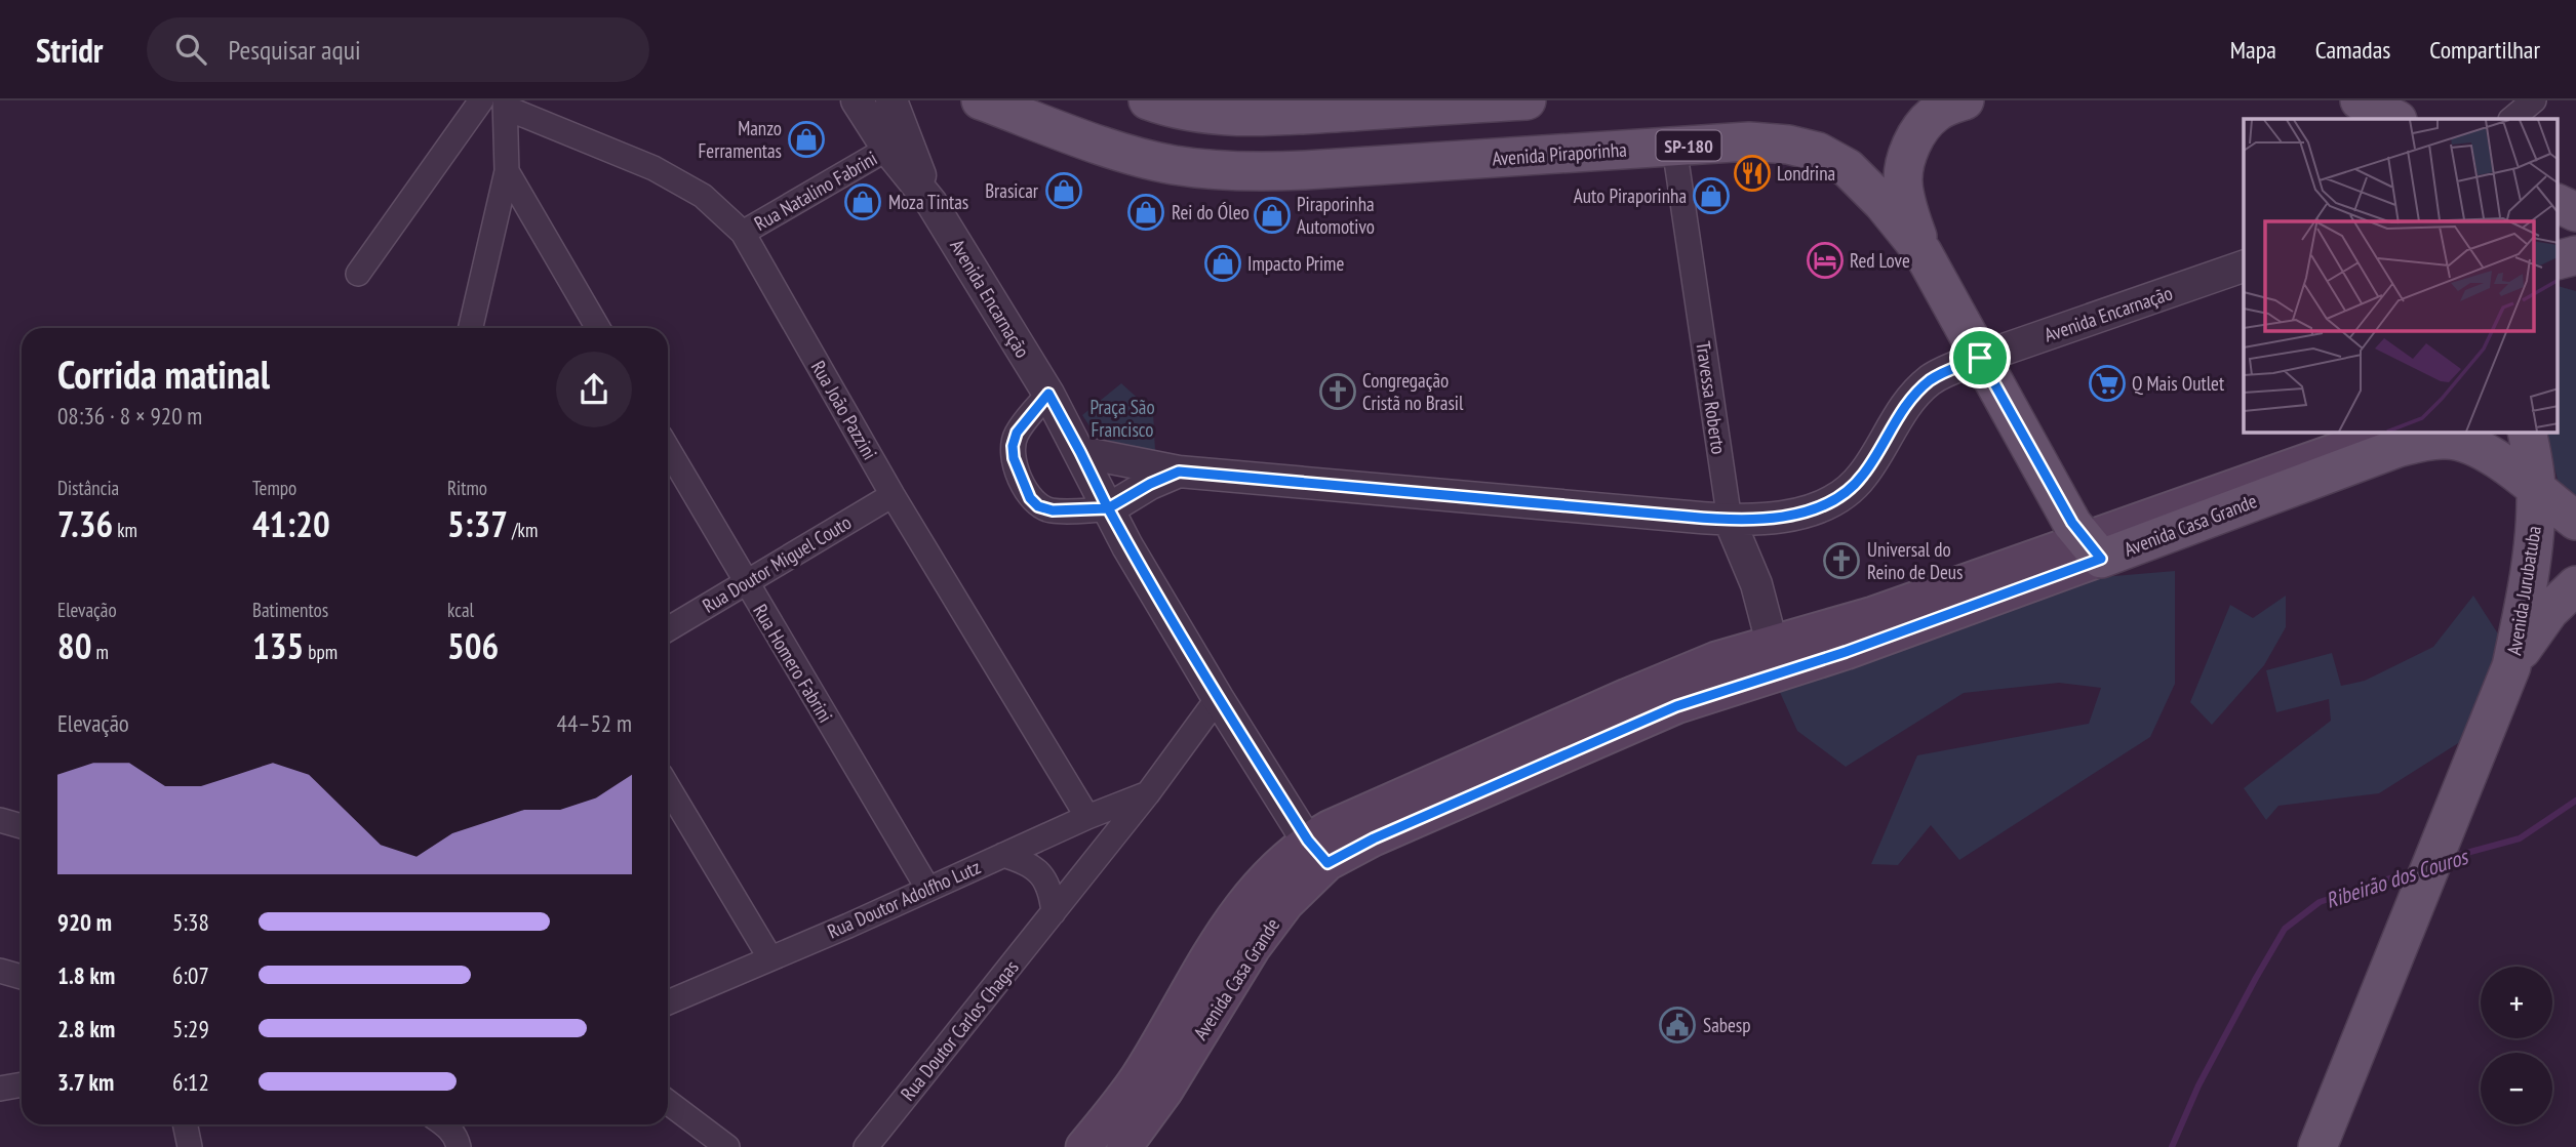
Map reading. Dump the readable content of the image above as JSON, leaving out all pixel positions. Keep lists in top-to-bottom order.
{
  "streets": {
    "main road": [
      "SP-180",
      "Avenida Piraporinha",
      "Avenida Casa Grande",
      "Avenida Jurubatuba"
    ],
    "street": [
      "Rua Natalino Fabrini",
      "Avenida Encarnação",
      "Travessa Roberto",
      "Rua João Pazzini",
      "Rua Doutor Miguel Couto",
      "Rua Homero Fabrini",
      "Rua Doutor Adolfho Lutz",
      "Rua Doutor Carlos Chagas"
    ]
  },
  "crossings": [
    ["Avenida Piraporinha", "Avenida Encarnação"],
    ["Avenida Piraporinha", "Travessa Roberto"],
    ["Avenida Piraporinha", "Avenida Casa Grande"],
    ["Rua Natalino Fabrini", "Avenida Encarnação"],
    ["Rua Natalino Fabrini", "Rua João Pazzini"],
    ["Avenida Encarnação", "Travessa Roberto"],
    ["Travessa Roberto", "Avenida Casa Grande"],
    ["Rua João Pazzini", "Rua Doutor Miguel Couto"],
    ["Rua João Pazzini", "Rua Doutor Adolfho Lutz"],
    ["Avenida Casa Grande", "Avenida Jurubatuba"],
    ["Rua Doutor Miguel Couto", "Rua Homero Fabrini"],
    ["Rua Homero Fabrini", "Rua Doutor Adolfho Lutz"],
    ["Rua Doutor Adolfho Lutz", "Rua Doutor Carlos Chagas"]
  ],
  "water": ["Ribeirão dos Couros"],
  "parks": ["Praça São Francisco"],
  "places": {
    "shop": [
      "Manzo Ferramentas",
      "Brasicar",
      "Auto Piraporinha",
      "Moza Tintas",
      "Rei do Óleo",
      "Piraporinha Automotivo",
      "Impacto Prime"
    ],
    "restaurant": ["Londrina"],
    "hotel": ["Red Love"],
    "supermarket": ["Q Mais Outlet"],
    "church": ["Congregação Cristã no Brasil", "Universal do Reino de Deus"],
    "public building": ["Sabesp"]
  },
  "page": {
    "header": "Stridr",
    "search": "Pesquisar aqui",
    "nav": ["Mapa", "Camadas", "Compartilhar"],
    "heading": ["Corrida matinal", "08:36 · 8 × 920 m"],
    "stats": [
      ["Distância", "7.36 km"],
      ["Tempo", "41:20"],
      ["Ritmo", "5:37 /km"],
      ["Elevação", "80 m"],
      ["Batimentos", "135 bpm"],
      ["kcal", "506"]
    ],
    "chart": ["Elevação", "44–52 m"],
    "list": [
      {
        "name": "920 m",
        "note": "5:38"
      },
      {
        "name": "1.8 km",
        "note": "6:07"
      },
      {
        "name": "2.8 km",
        "note": "5:29"
      },
      {
        "name": "3.7 km",
        "note": "6:12"
      }
    ],
    "map_buttons": ["+", "−"]
  }
}
